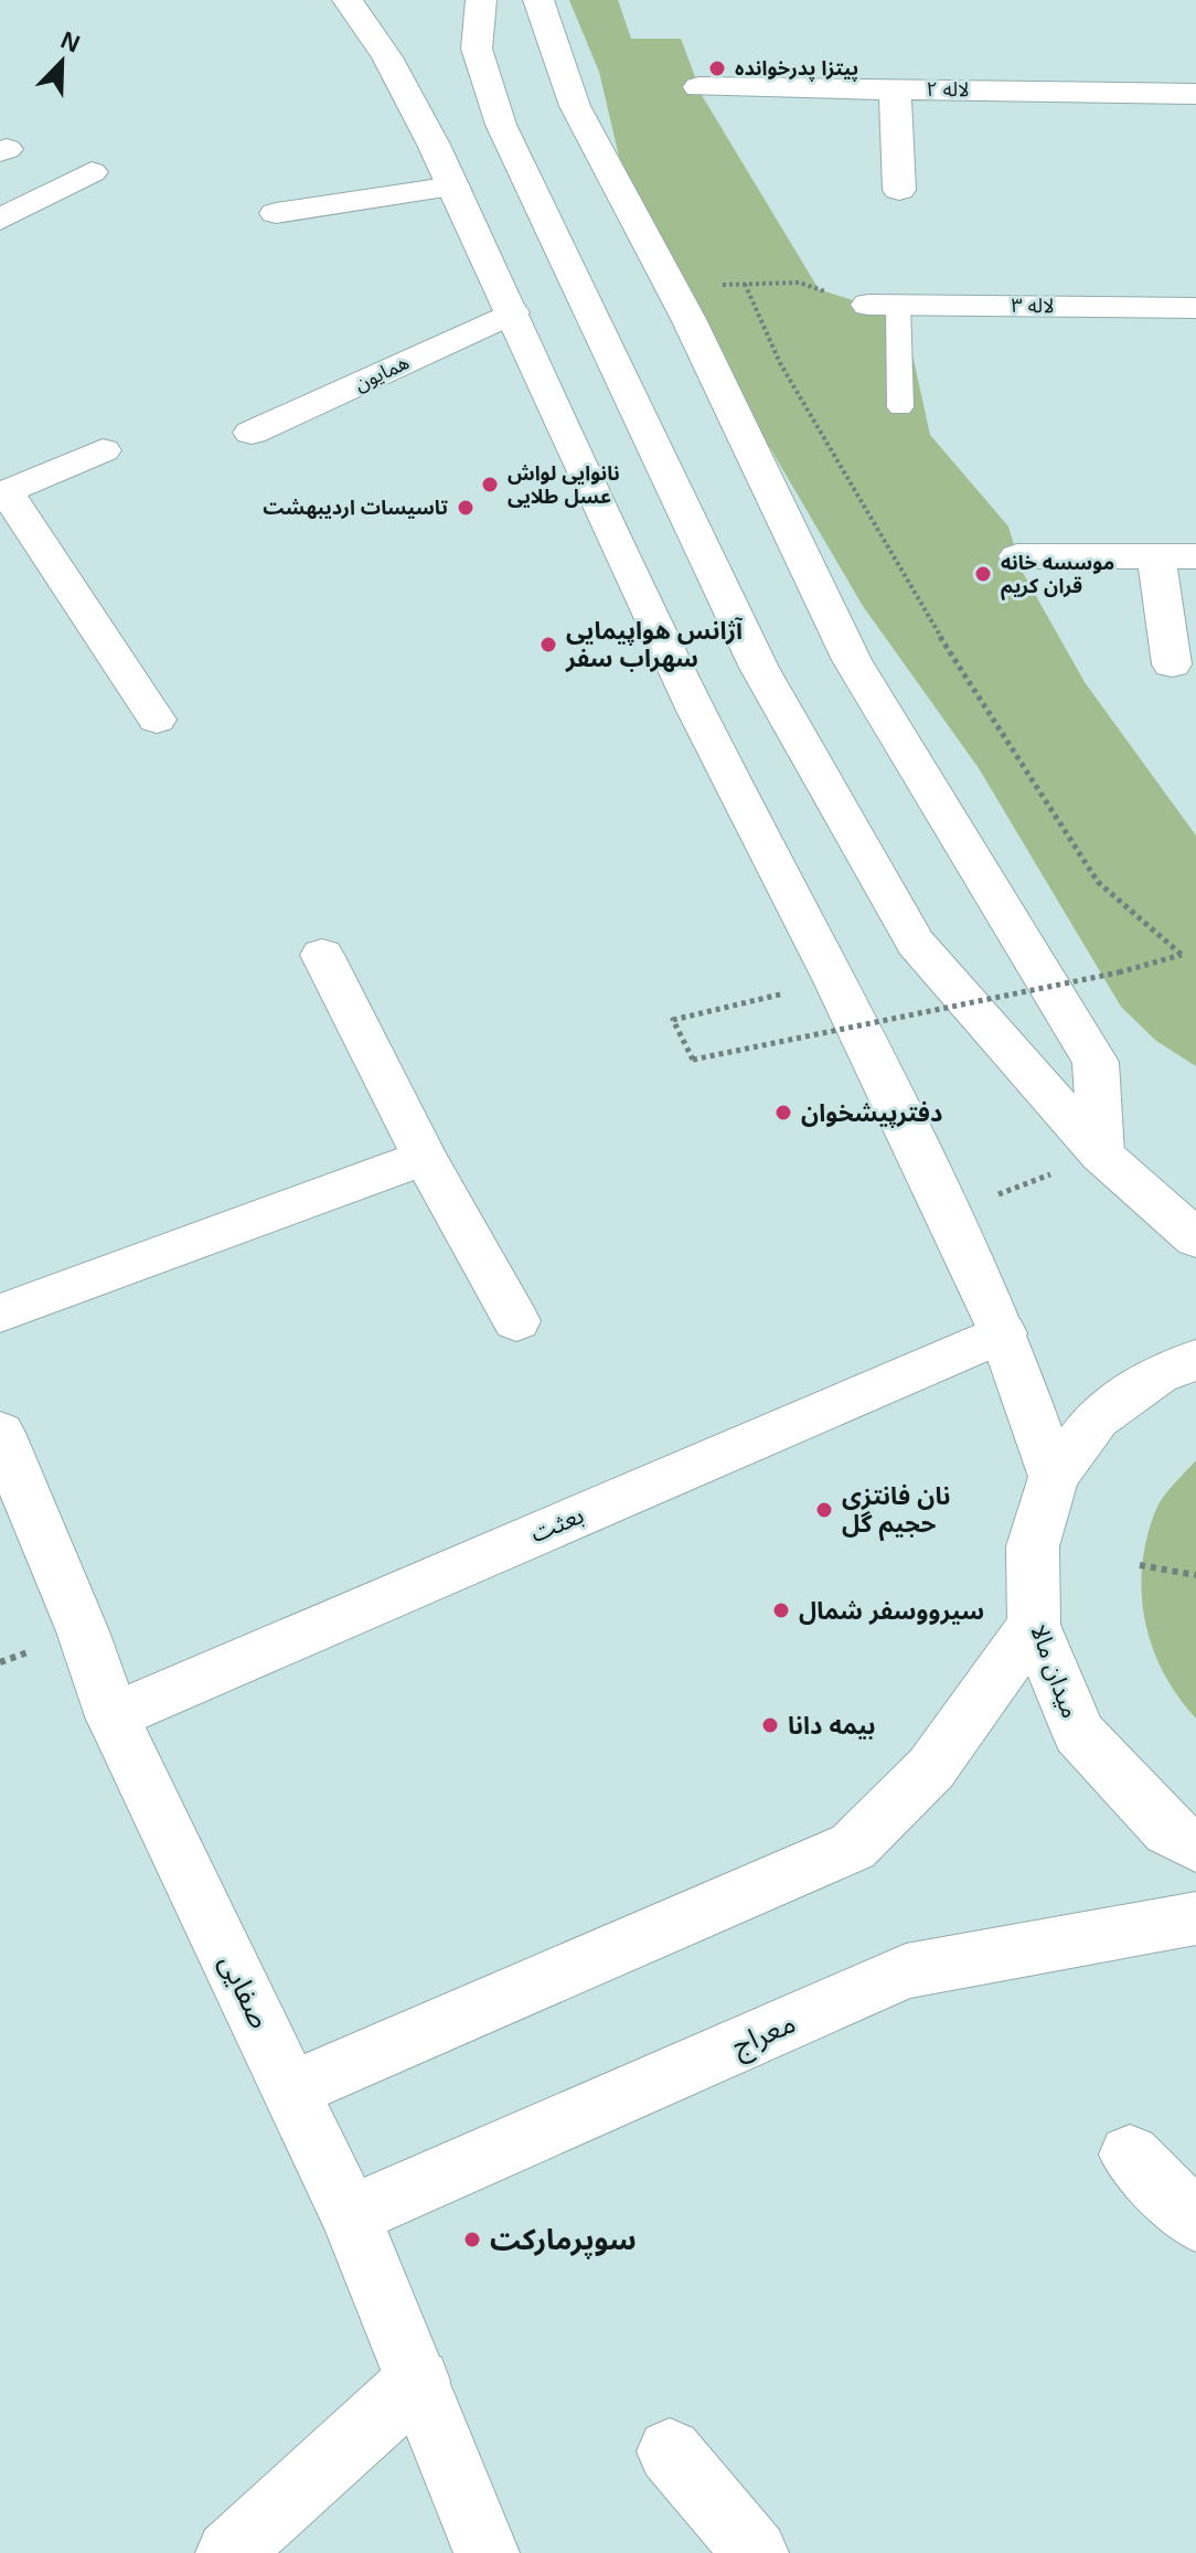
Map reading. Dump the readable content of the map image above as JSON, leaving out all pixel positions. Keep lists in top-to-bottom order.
{
  "streets": {
    "street": [
      "لاله ۲",
      "لاله ۳",
      "همایون",
      "بعثت",
      "میدان مالا",
      "صفایی",
      "معراج"
    ]
  },
  "crossings": [
    ["بعثت", "صفایی"],
    ["صفایی", "معراج"]
  ],
  "places": [
    "پیتزا پدرخوانده",
    "نانوایی لواش عسل طلایی",
    "تاسیسات اردیبهشت",
    "موسسه خانه قران کریم",
    "آژانس هواپیمایی سهراب سفر",
    "دفترپیشخوان",
    "نان فانتزی حجیم گل",
    "سیرووسفر شمال",
    "بیمه دانا",
    "سوپرمارکت"
  ],
  "north": "top right"
}
